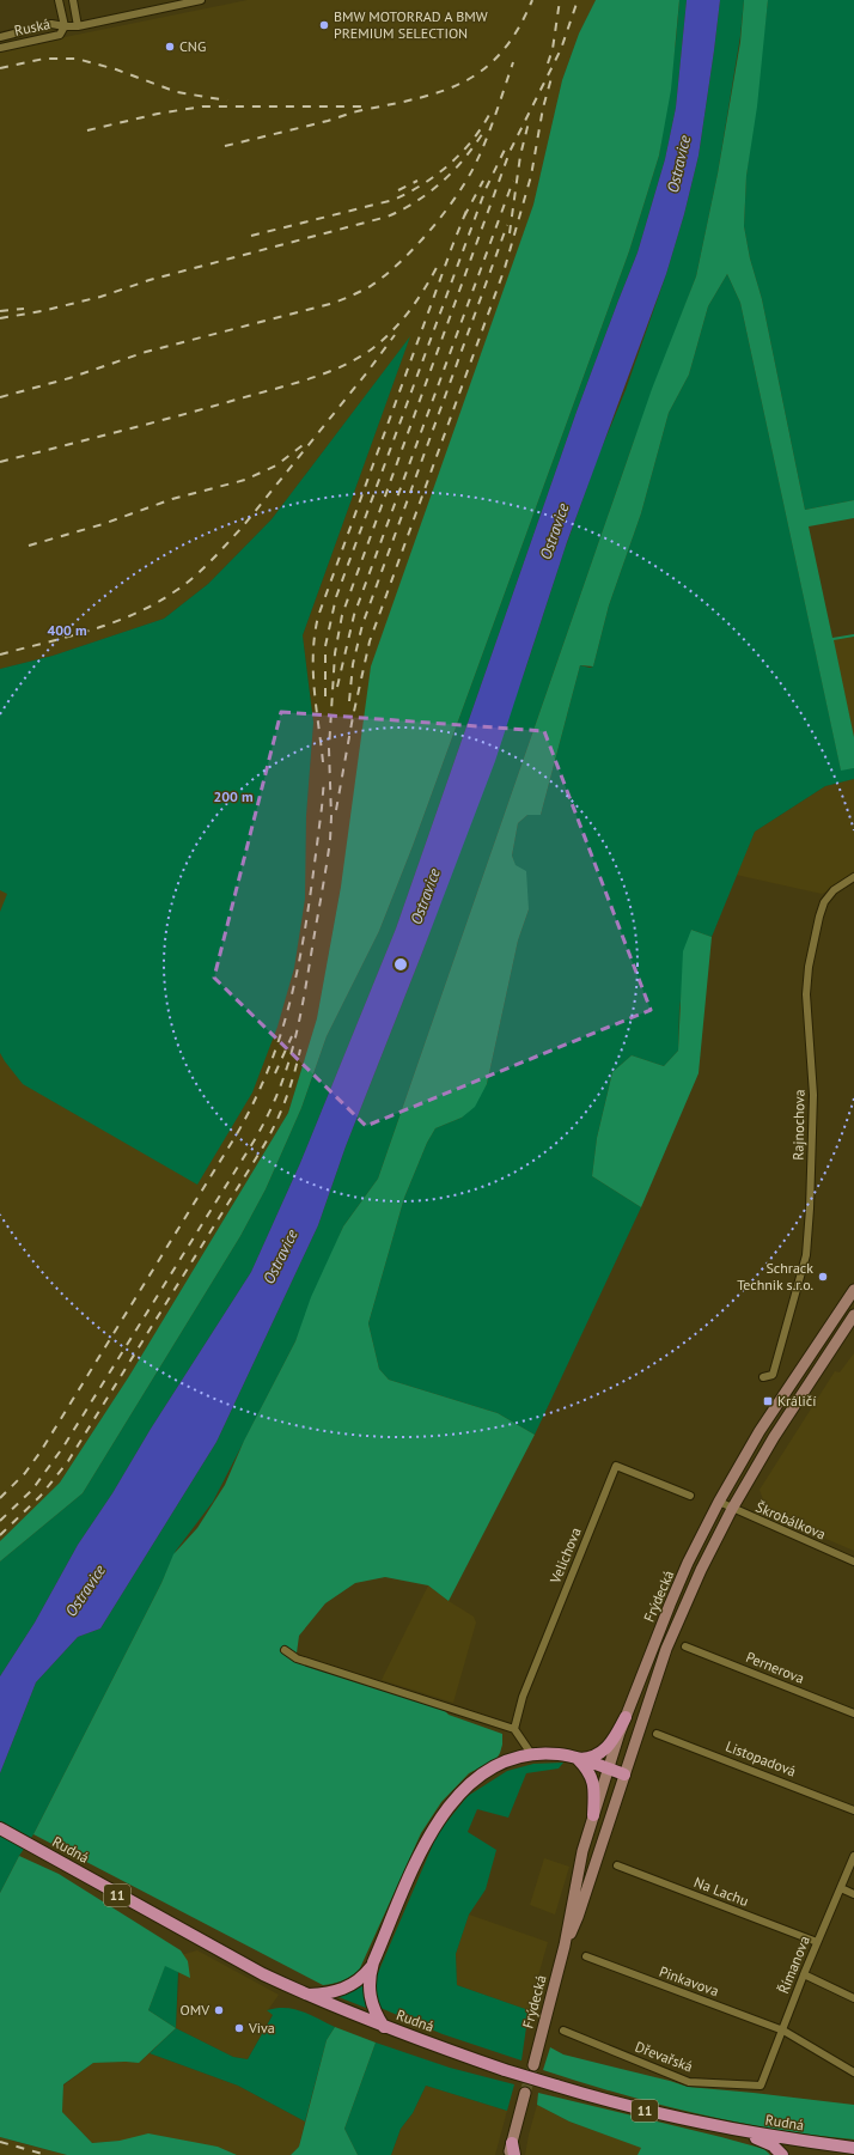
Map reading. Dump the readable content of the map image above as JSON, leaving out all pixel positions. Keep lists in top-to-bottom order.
{
  "streets": {
    "main road": ["Frýdecká", "Rudná", "11"],
    "street": [
      "Ruská",
      "Rajnochova",
      "Škrobálkova",
      "Velichova",
      "Pernerova",
      "Listopadová",
      "Na Lachu",
      "Římanova",
      "Pinkavova",
      "Dřevařská"
    ]
  },
  "crossings": [
    ["Škrobálkova", "Frýdecká"],
    ["Na Lachu", "Římanova"],
    ["Římanova", "Pinkavova"],
    ["Římanova", "Dřevařská"]
  ],
  "water": ["Ostravice"],
  "places": {
    "other": [
      "BMW MOTORRAD A BMW PREMIUM SELECTION",
      "CNG",
      "Schrack Technik s.r.o.",
      "OMV",
      "Viva"
    ],
    "transit": ["Králičí"]
  },
  "rings": ["400 m", "200 m"]
}
